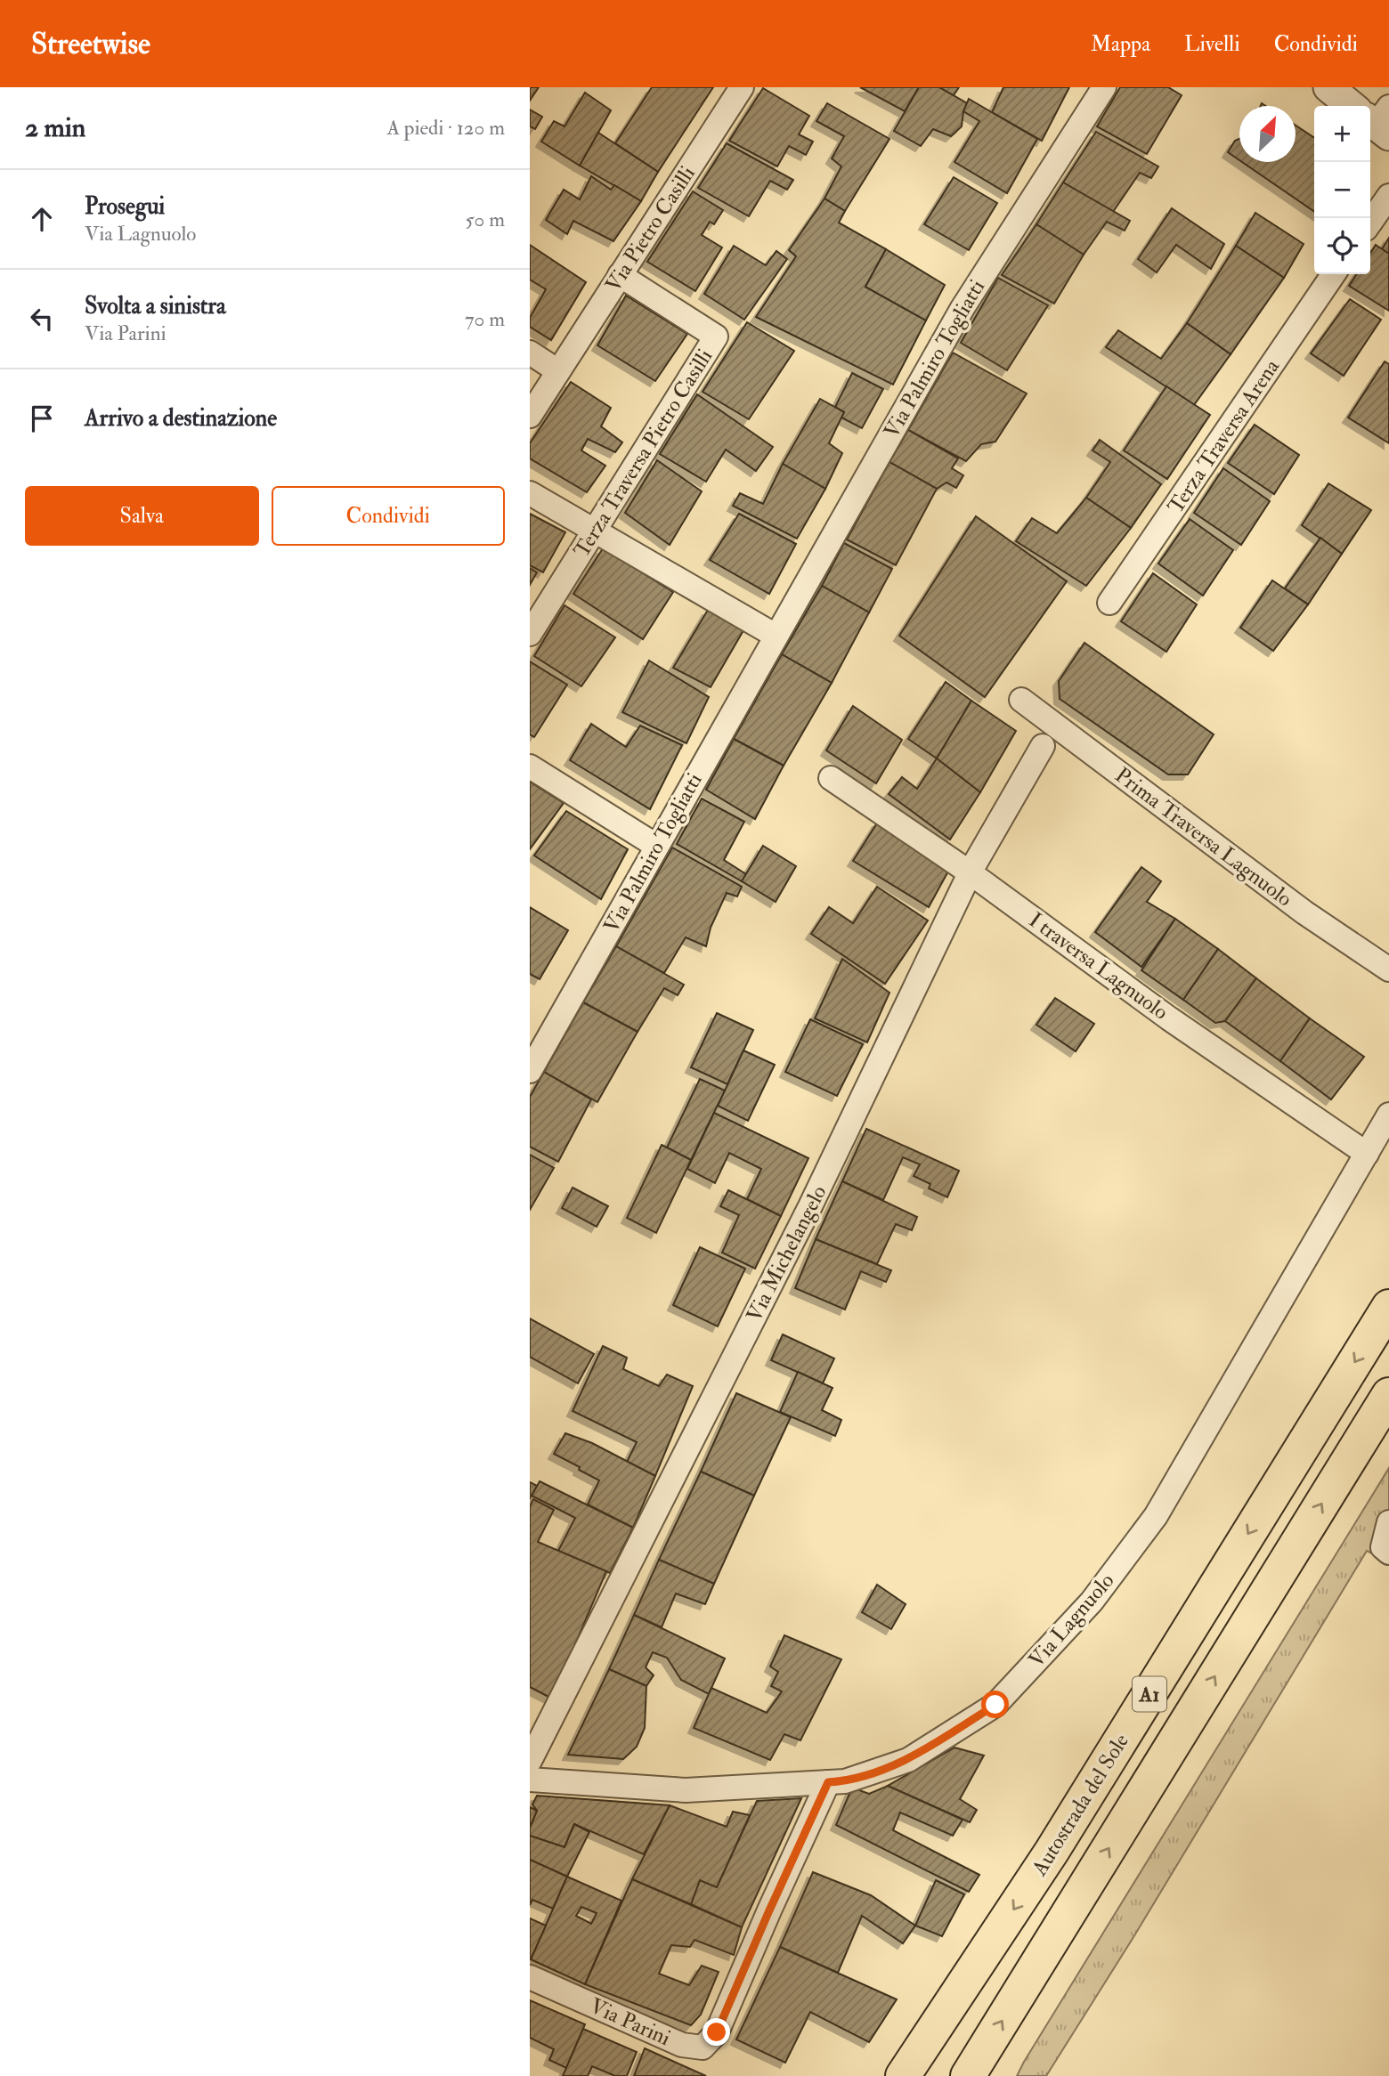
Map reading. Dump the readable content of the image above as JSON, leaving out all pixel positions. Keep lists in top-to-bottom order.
{
  "streets": {
    "highway": ["A1", "Autostrada del Sole"],
    "street": [
      "Via Pietro Casilli",
      "Via Palmiro Togliatti",
      "Terza Traversa Arena",
      "Terza Traversa Pietro Casilli",
      "Prima Traversa Lagnuolo",
      "I traversa Lagnuolo",
      "Via Michelangelo",
      "Via Lagnuolo",
      "Via Parini"
    ]
  },
  "crossings": [
    ["Via Pietro Casilli", "Terza Traversa Pietro Casilli"],
    ["I traversa Lagnuolo", "Via Michelangelo"],
    ["I traversa Lagnuolo", "Via Lagnuolo"],
    ["Via Lagnuolo", "Via Parini"]
  ],
  "north": "top right",
  "page": {
    "header": "Streetwise",
    "nav": ["Mappa", "Livelli", "Condividi"],
    "heading": ["2 min", "A piedi · 120 m"],
    "map_buttons": ["+", "−"],
    "list": [
      ["Prosegui", "Via Lagnuolo", "50 m"],
      ["Svolta a sinistra", "Via Parini", "70 m"],
      "Arrivo a destinazione"
    ],
    "buttons": ["Salva", "Condividi"]
  }
}
